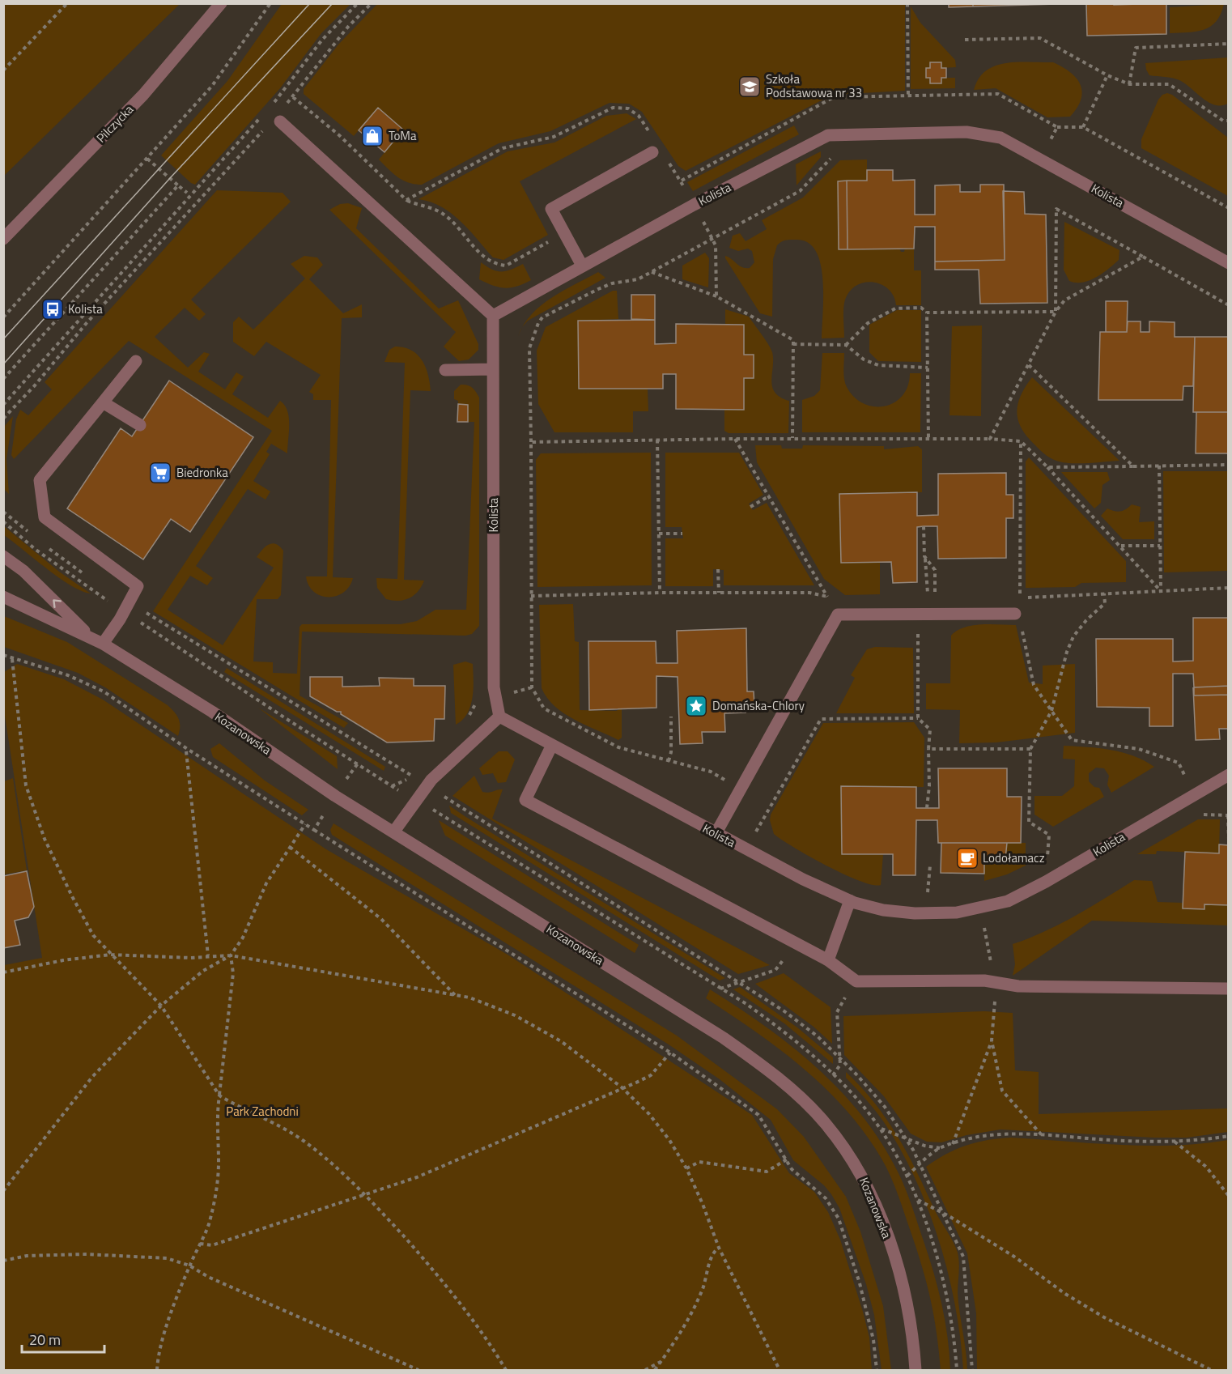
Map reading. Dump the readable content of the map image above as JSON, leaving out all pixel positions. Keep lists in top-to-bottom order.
{
  "streets": {
    "street": ["Pilczycka", "Kolista", "Kozanowska"]
  },
  "parks": ["Park Zachodni"],
  "places": {
    "school or university": ["Szkoła Podstawowa nr 33"],
    "shop": ["ToMa"],
    "bus stop": ["Kolista"],
    "supermarket": ["Biedronka"],
    "place": ["Domańska-Chlory"],
    "cafe": ["Lodołamacz"]
  },
  "scale_bar": "20 m"
}
